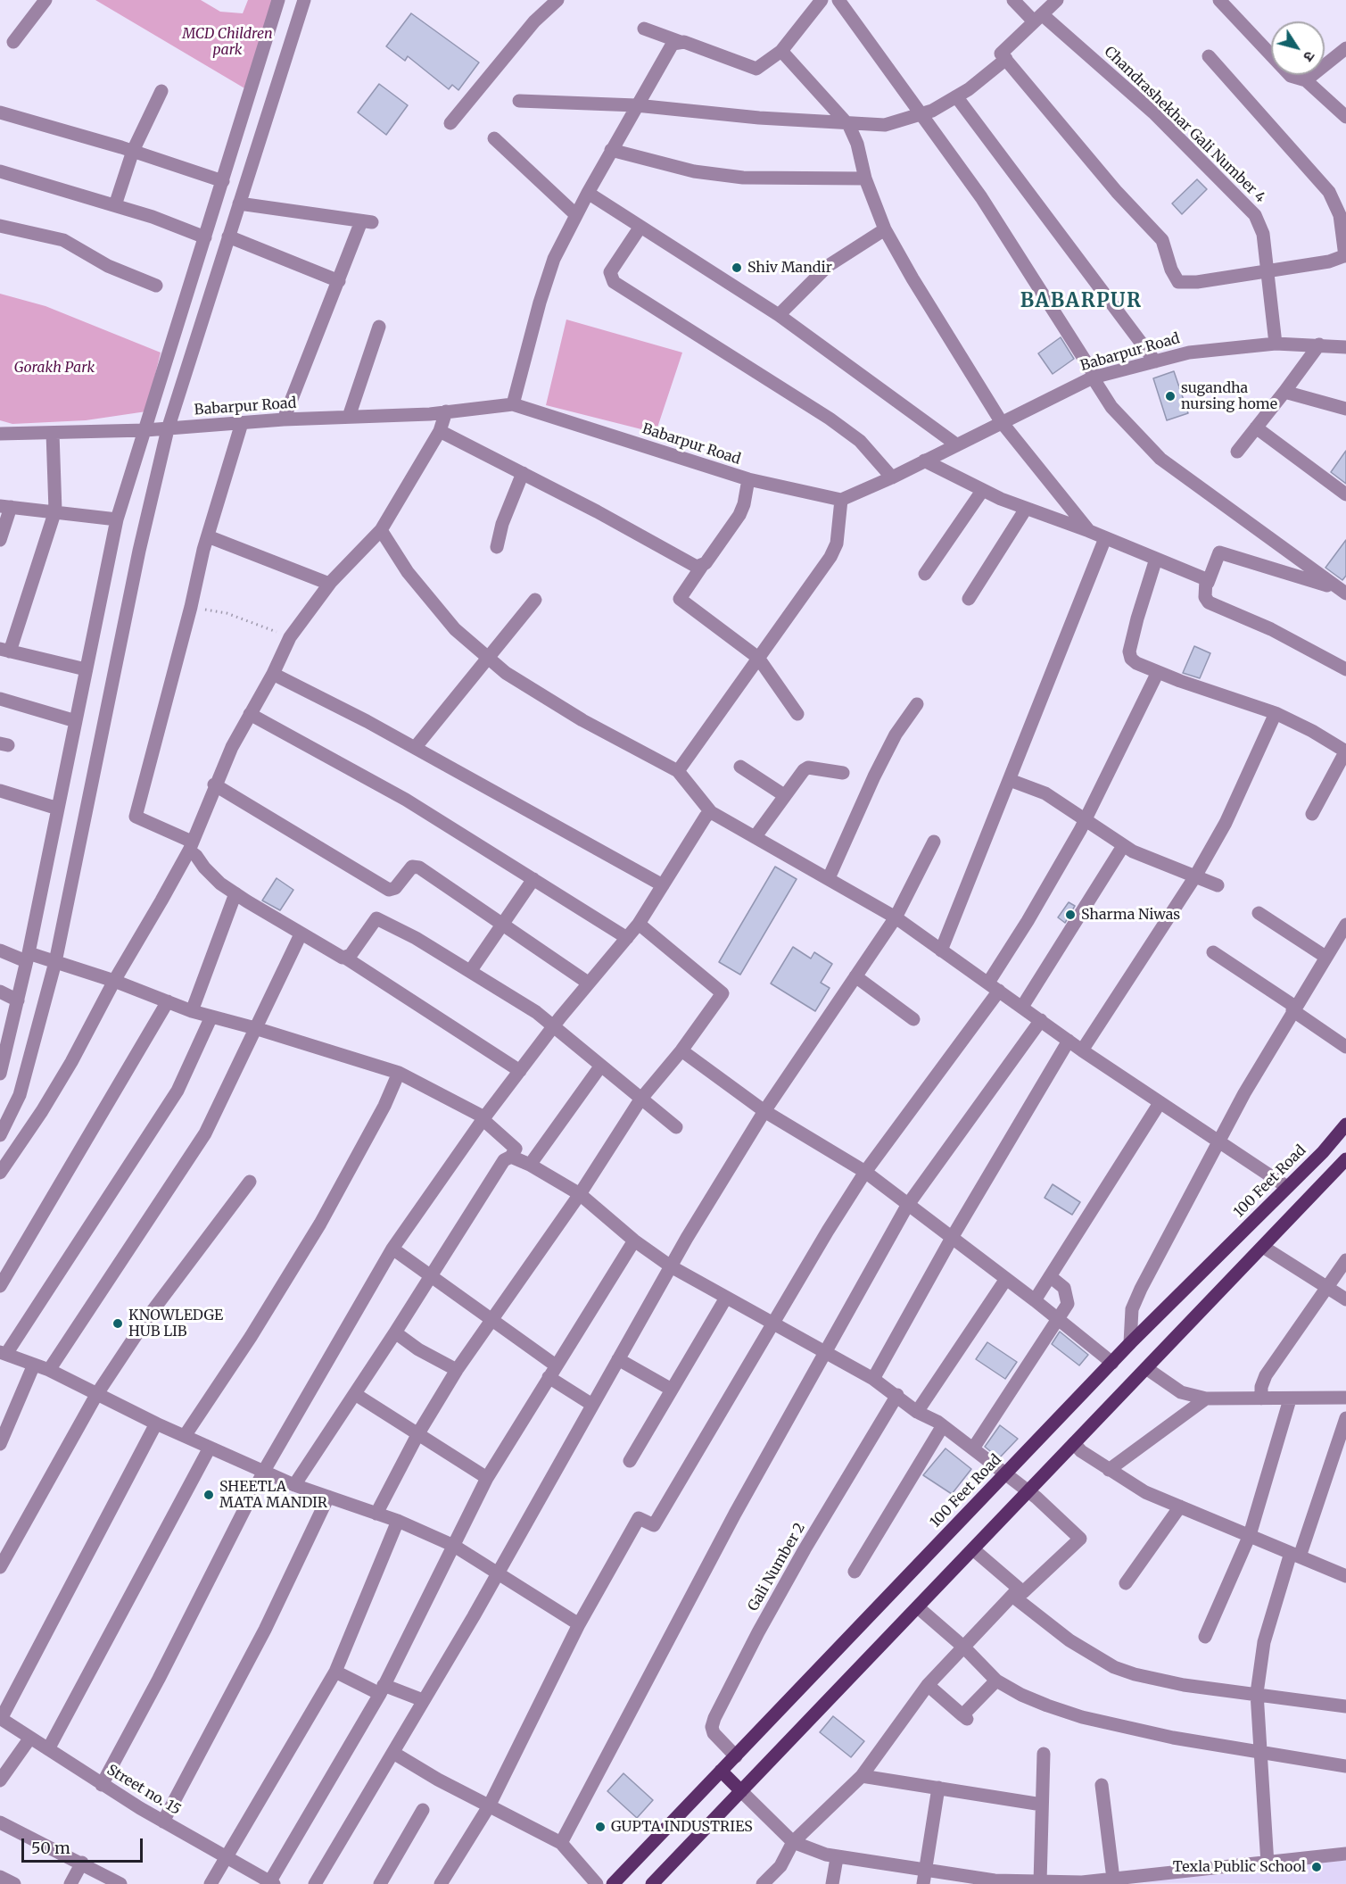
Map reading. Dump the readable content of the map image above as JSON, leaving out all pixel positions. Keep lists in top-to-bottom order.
{
  "streets": {
    "main road": ["100 Feet Road"],
    "street": [
      "Chandrashekhar Gali Number 4",
      "Babarpur Road",
      "Gali Number 2",
      "Street no. 15"
    ]
  },
  "crossings": [
    ["Chandrashekhar Gali Number 4", "Babarpur Road"],
    ["100 Feet Road", "Gali Number 2"]
  ],
  "districts": ["BABARPUR"],
  "parks": ["MCD Children park", "Gorakh Park"],
  "places": [
    "Shiv Mandir",
    "sugandha nursing home",
    "Sharma Niwas",
    "KNOWLEDGE HUB LIB",
    "SHEETLA MATA MANDIR",
    "GUPTA INDUSTRIES",
    "Texla Public School"
  ],
  "scale_bar": "50 m",
  "north": "bottom right"
}
